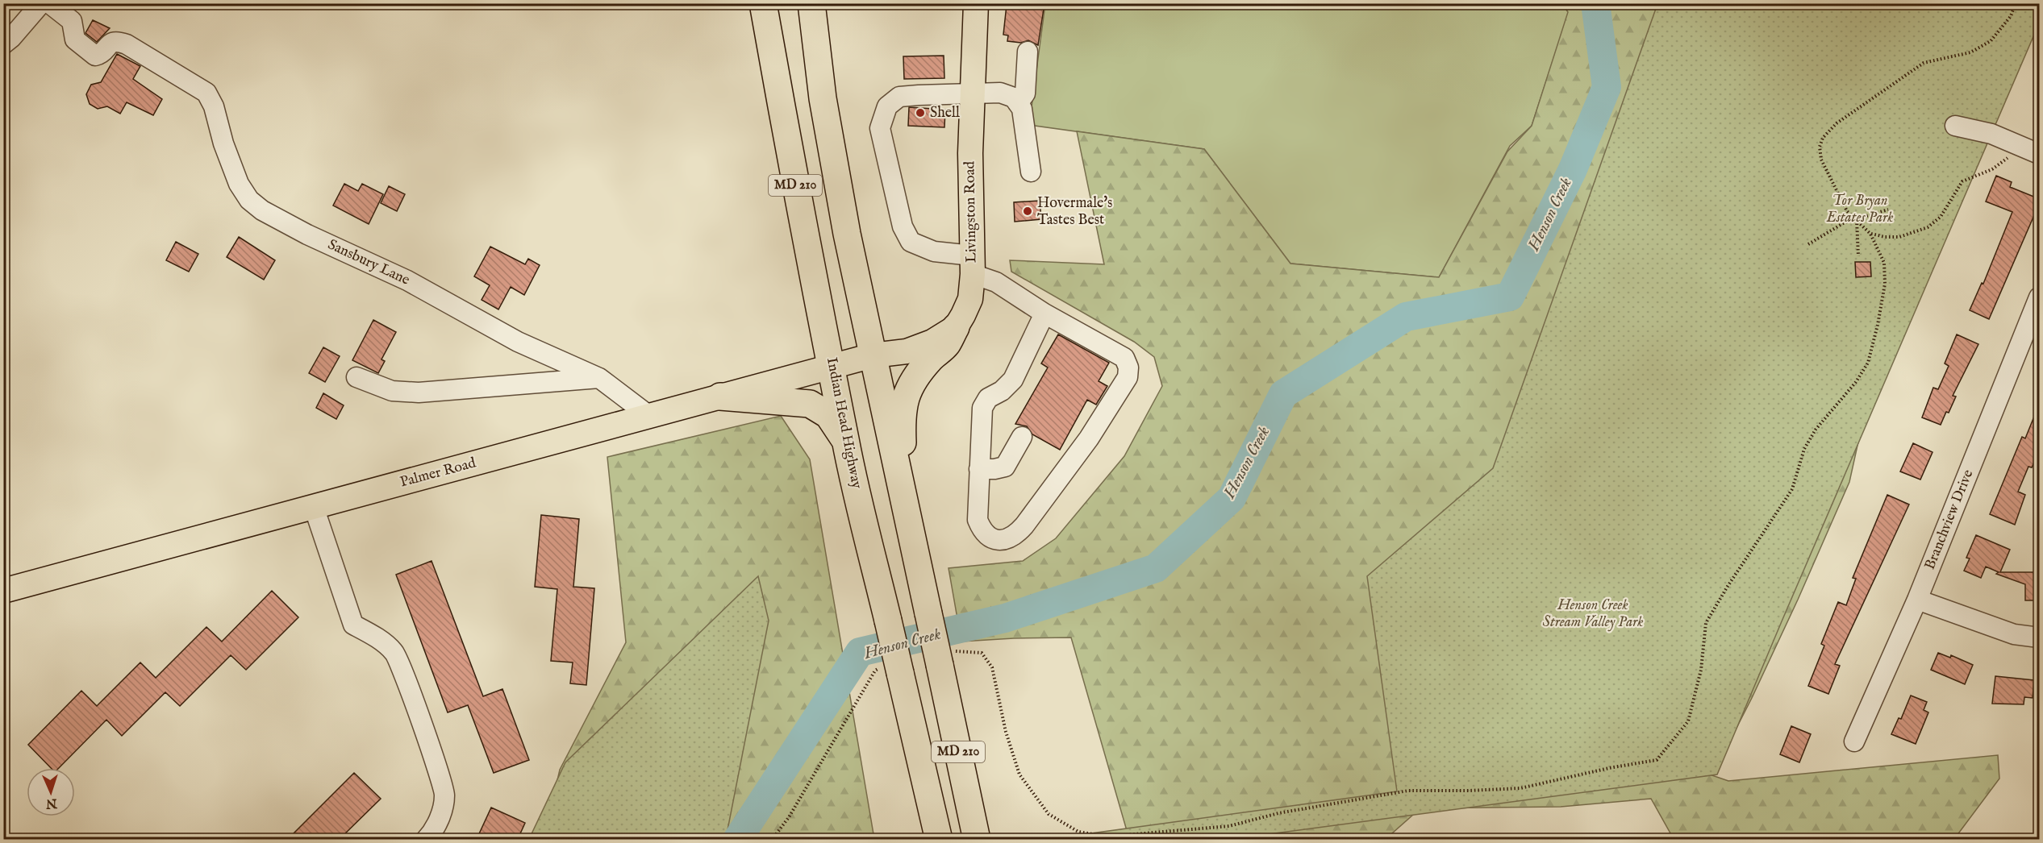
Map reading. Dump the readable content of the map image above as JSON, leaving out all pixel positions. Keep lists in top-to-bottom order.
{
  "streets": {
    "highway": ["MD 210", "Indian Head Highway"],
    "main road": ["Livingston Road", "Palmer Road"],
    "street": ["Sansbury Lane", "Branchview Drive"]
  },
  "crossings": [
    ["MD 210", "Livingston Road"],
    ["MD 210", "Palmer Road"],
    ["Livingston Road", "Palmer Road"],
    ["Sansbury Lane", "Palmer Road"],
    ["Indian Head Highway", "Palmer Road"]
  ],
  "water": ["Henson Creek"],
  "parks": ["Tor Bryan Estates Park", "Henson Creek Stream Valley Park"],
  "places": ["Shell", "Hovermale's Tastes Best"],
  "north": "bottom"
}
